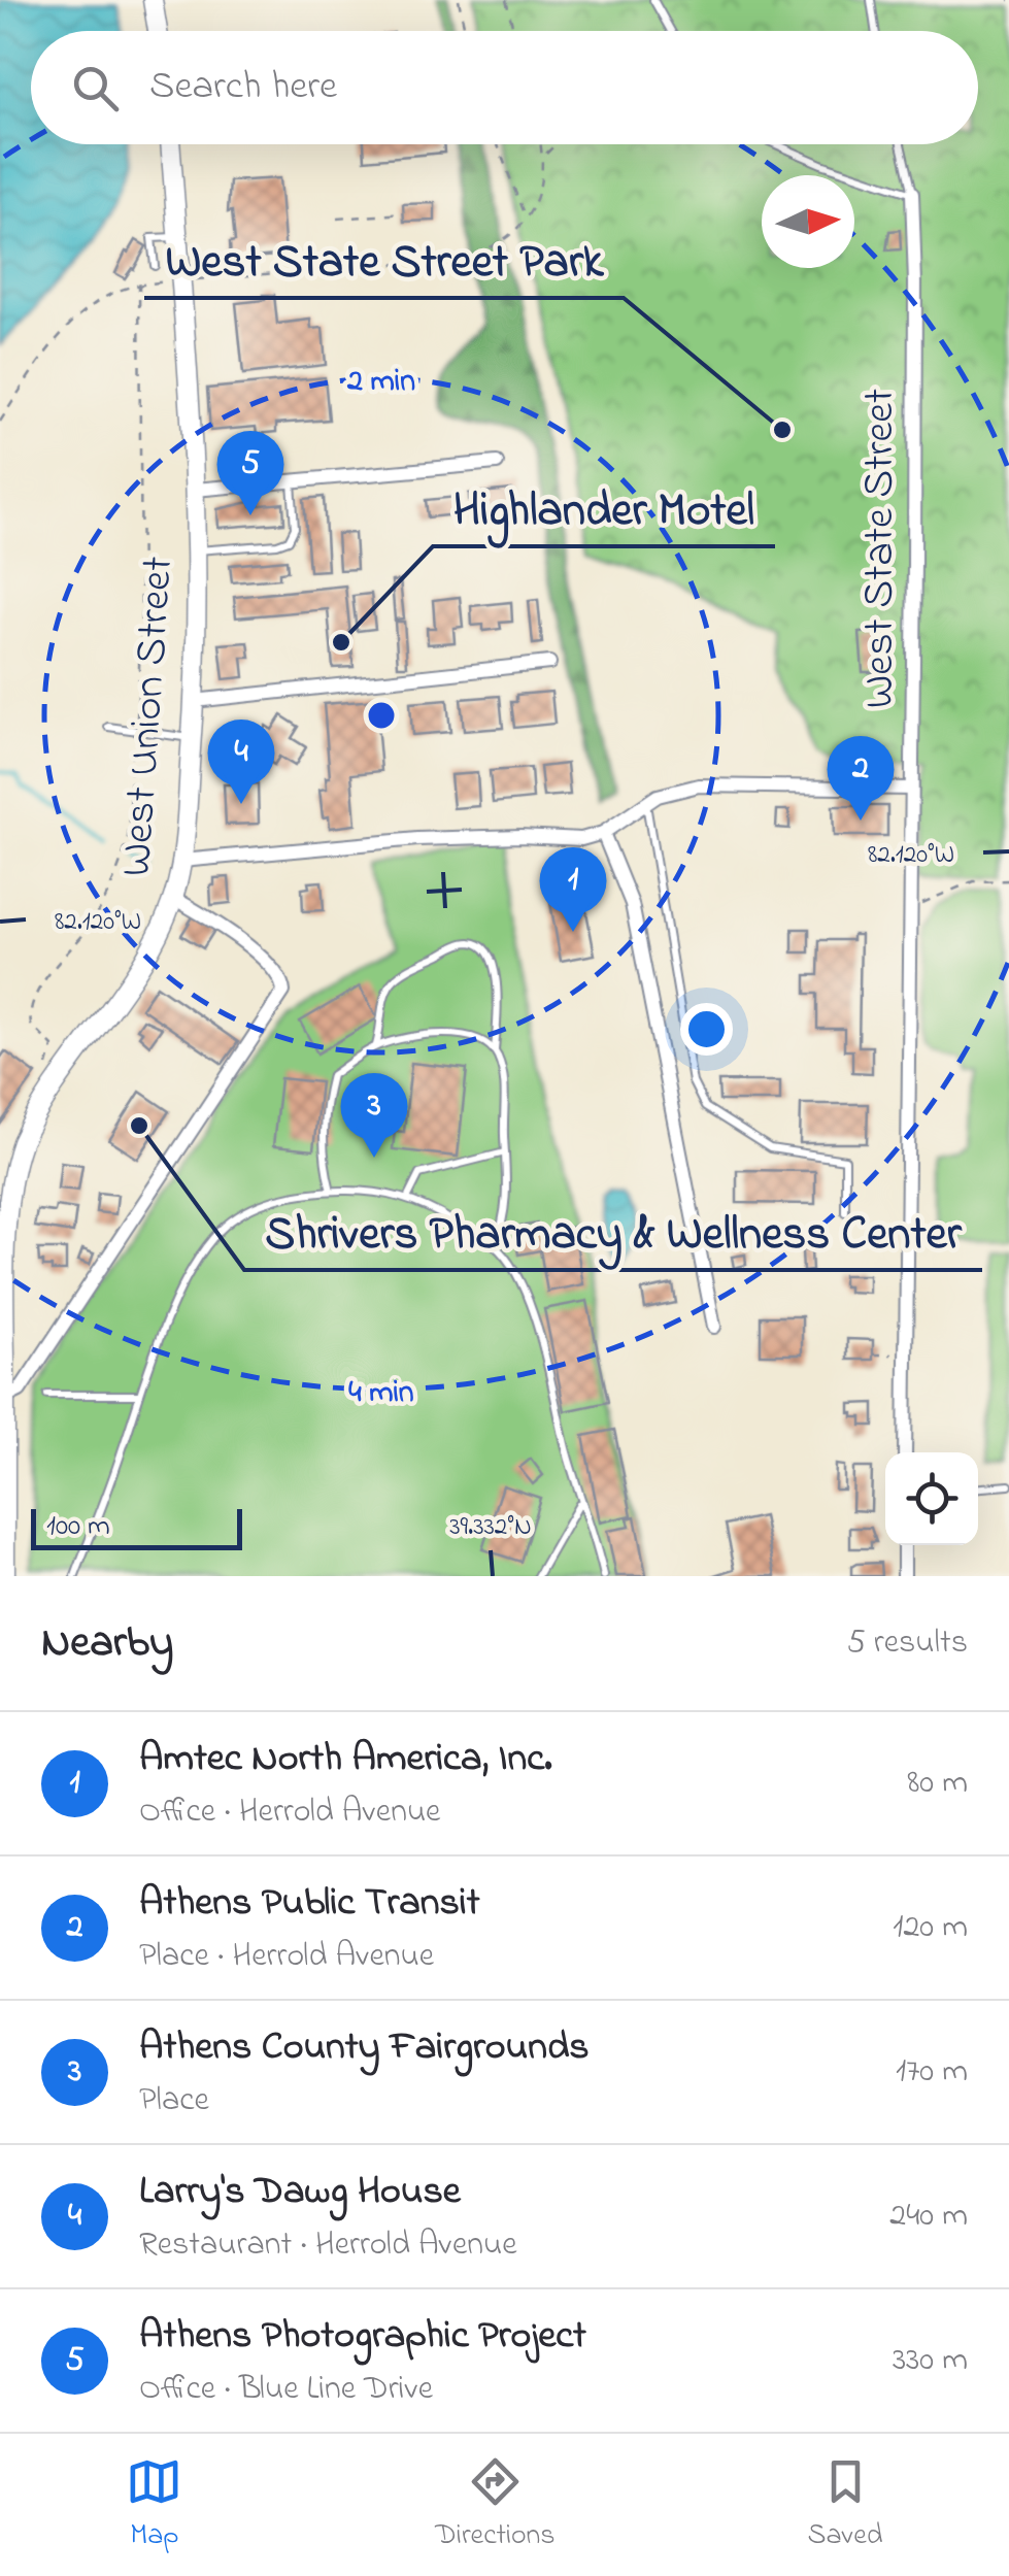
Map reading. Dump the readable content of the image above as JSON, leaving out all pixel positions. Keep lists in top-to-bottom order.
{
  "streets": {
    "main road": ["West Union Street"],
    "street": ["West State Street"]
  },
  "places": ["West State Street Park", "Highlander Motel", "Shrivers Pharmacy & Wellness Center"],
  "scale_bar": "100 m",
  "north": "right",
  "page": {
    "search": "Search here",
    "pins": [
      "5",
      "4",
      "2",
      "1",
      "3"
    ],
    "scale": "100 m",
    "heading": ["Nearby", "5 results"],
    "list": [
      {
        "mark": "1",
        "name": "Amtec North America, Inc.",
        "note": "Office · Herrold Avenue",
        "value": "80 m"
      },
      {
        "mark": "2",
        "name": "Athens Public Transit",
        "note": "Place · Herrold Avenue",
        "value": "120 m"
      },
      {
        "mark": "3",
        "name": "Athens County Fairgrounds",
        "note": "Place",
        "value": "170 m"
      },
      {
        "mark": "4",
        "name": "Larry's Dawg House",
        "note": "Restaurant · Herrold Avenue",
        "value": "240 m"
      },
      {
        "mark": "5",
        "name": "Athens Photographic Project",
        "note": "Office · Blue Line Drive",
        "value": "330 m"
      }
    ],
    "nav": ["Map", "Directions", "Saved"]
  },
  "coordinates": ["82.120°W", "39.332°N"],
  "rings": ["2 min", "4 min"]
}
